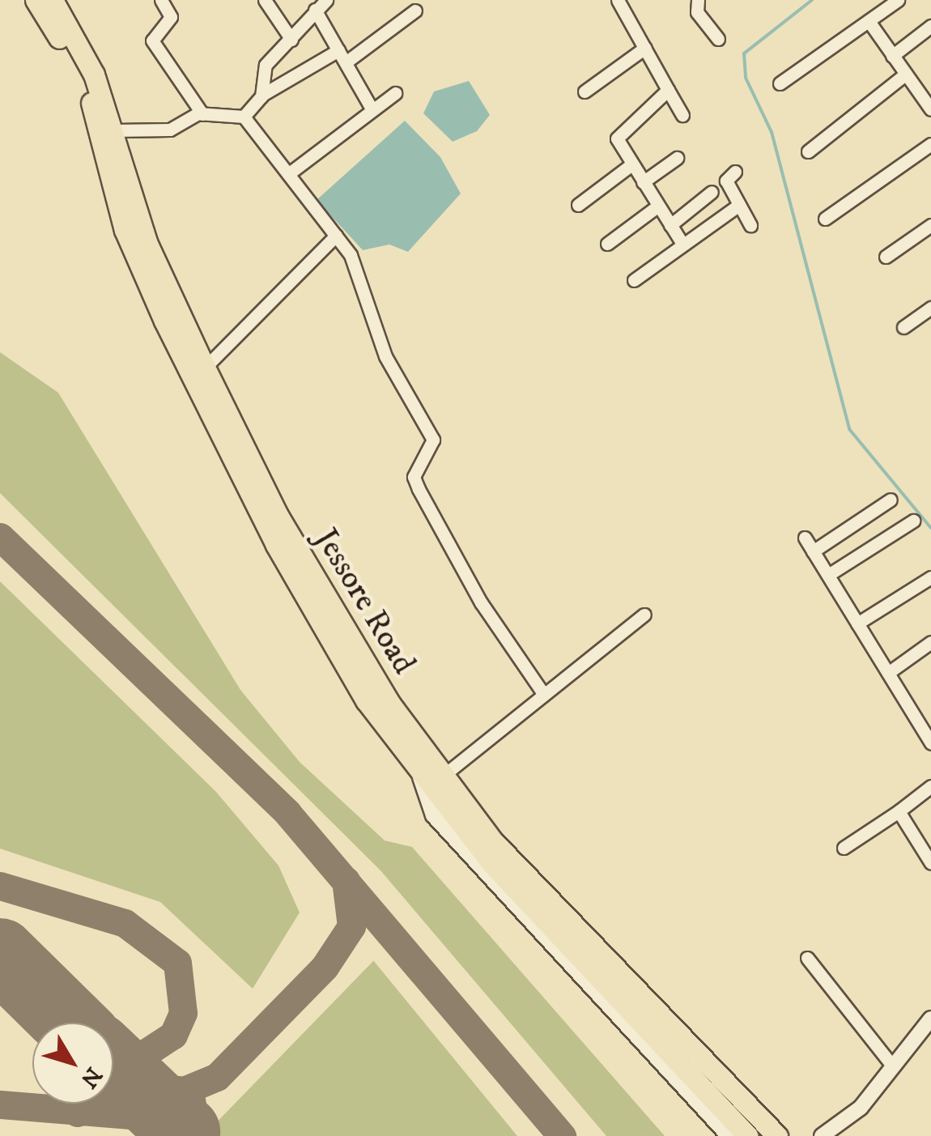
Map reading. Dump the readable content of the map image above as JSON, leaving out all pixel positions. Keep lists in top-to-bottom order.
{
  "streets": {
    "highway": ["Jessore Road"]
  },
  "north": "bottom right"
}
